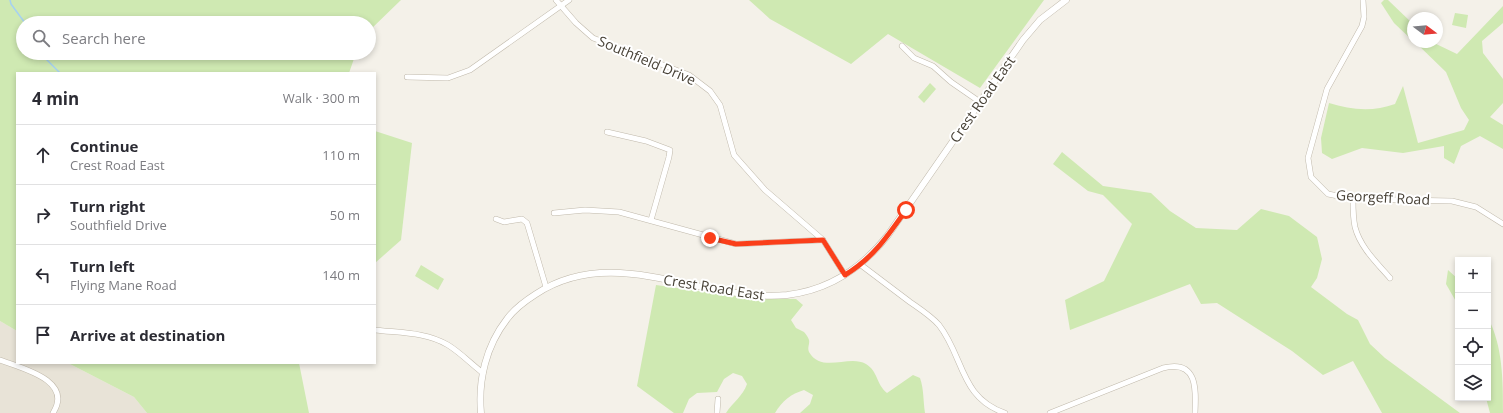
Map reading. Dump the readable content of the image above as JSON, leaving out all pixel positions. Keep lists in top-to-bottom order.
{
  "streets": {
    "street": ["Southfield Drive", "Crest Road East", "Georgeff Road"]
  },
  "crossings": [
    ["Southfield Drive", "Crest Road East"]
  ],
  "north": "right",
  "page": {
    "search": "Search here",
    "heading": ["4 min", "Walk · 300 m"],
    "list": [
      ["Continue", "Crest Road East", "110 m"],
      ["Turn right", "Southfield Drive", "50 m"],
      ["Turn left", "Flying Mane Road", "140 m"],
      "Arrive at destination"
    ],
    "map_buttons": ["+", "−"]
  }
}
